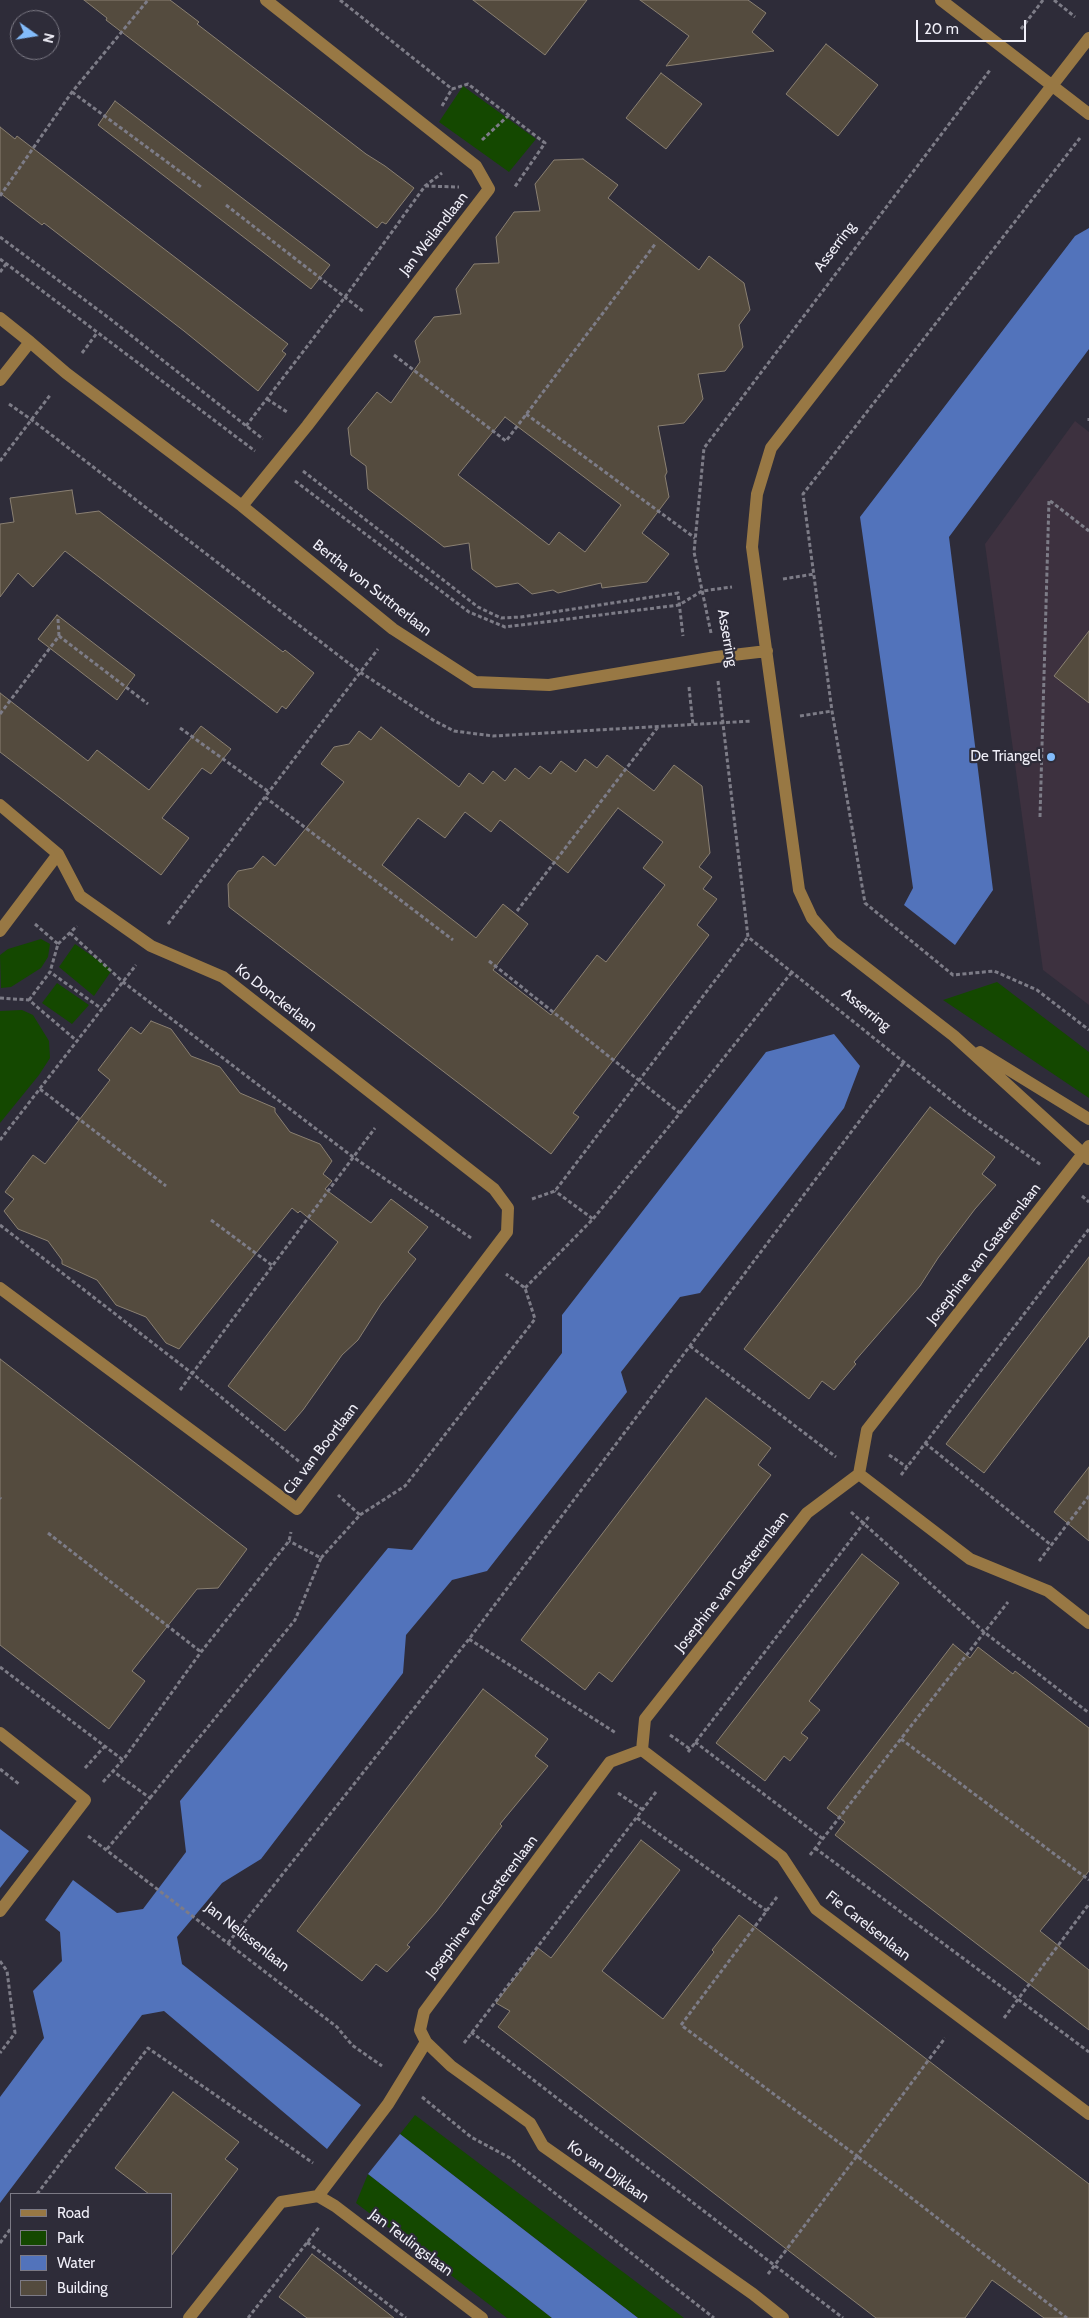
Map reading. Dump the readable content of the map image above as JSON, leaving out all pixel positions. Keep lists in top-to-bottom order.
{
  "streets": {
    "street": [
      "Jan Weilandlaan",
      "Bertha von Suttnerlaan",
      "Ko Donckerlaan",
      "Josephine van Gasterenlaan",
      "Cia van Boortlaan",
      "Fie Carelsenlaan",
      "Ko van Dijklaan",
      "Jan Teulingslaan"
    ],
    "path": ["Asserring", "Jan Nelissenlaan"]
  },
  "crossings": [
    ["Jan Weilandlaan", "Bertha von Suttnerlaan"],
    ["Asserring", "Bertha von Suttnerlaan"],
    ["Asserring", "Josephine van Gasterenlaan"],
    ["Ko Donckerlaan", "Cia van Boortlaan"],
    ["Josephine van Gasterenlaan", "Fie Carelsenlaan"],
    ["Josephine van Gasterenlaan", "Ko van Dijklaan"]
  ],
  "places": ["De Triangel"],
  "legend": [
    "Road",
    "Park",
    "Water",
    "Building"
  ],
  "scale_bar": "20 m",
  "north": "right"
}
